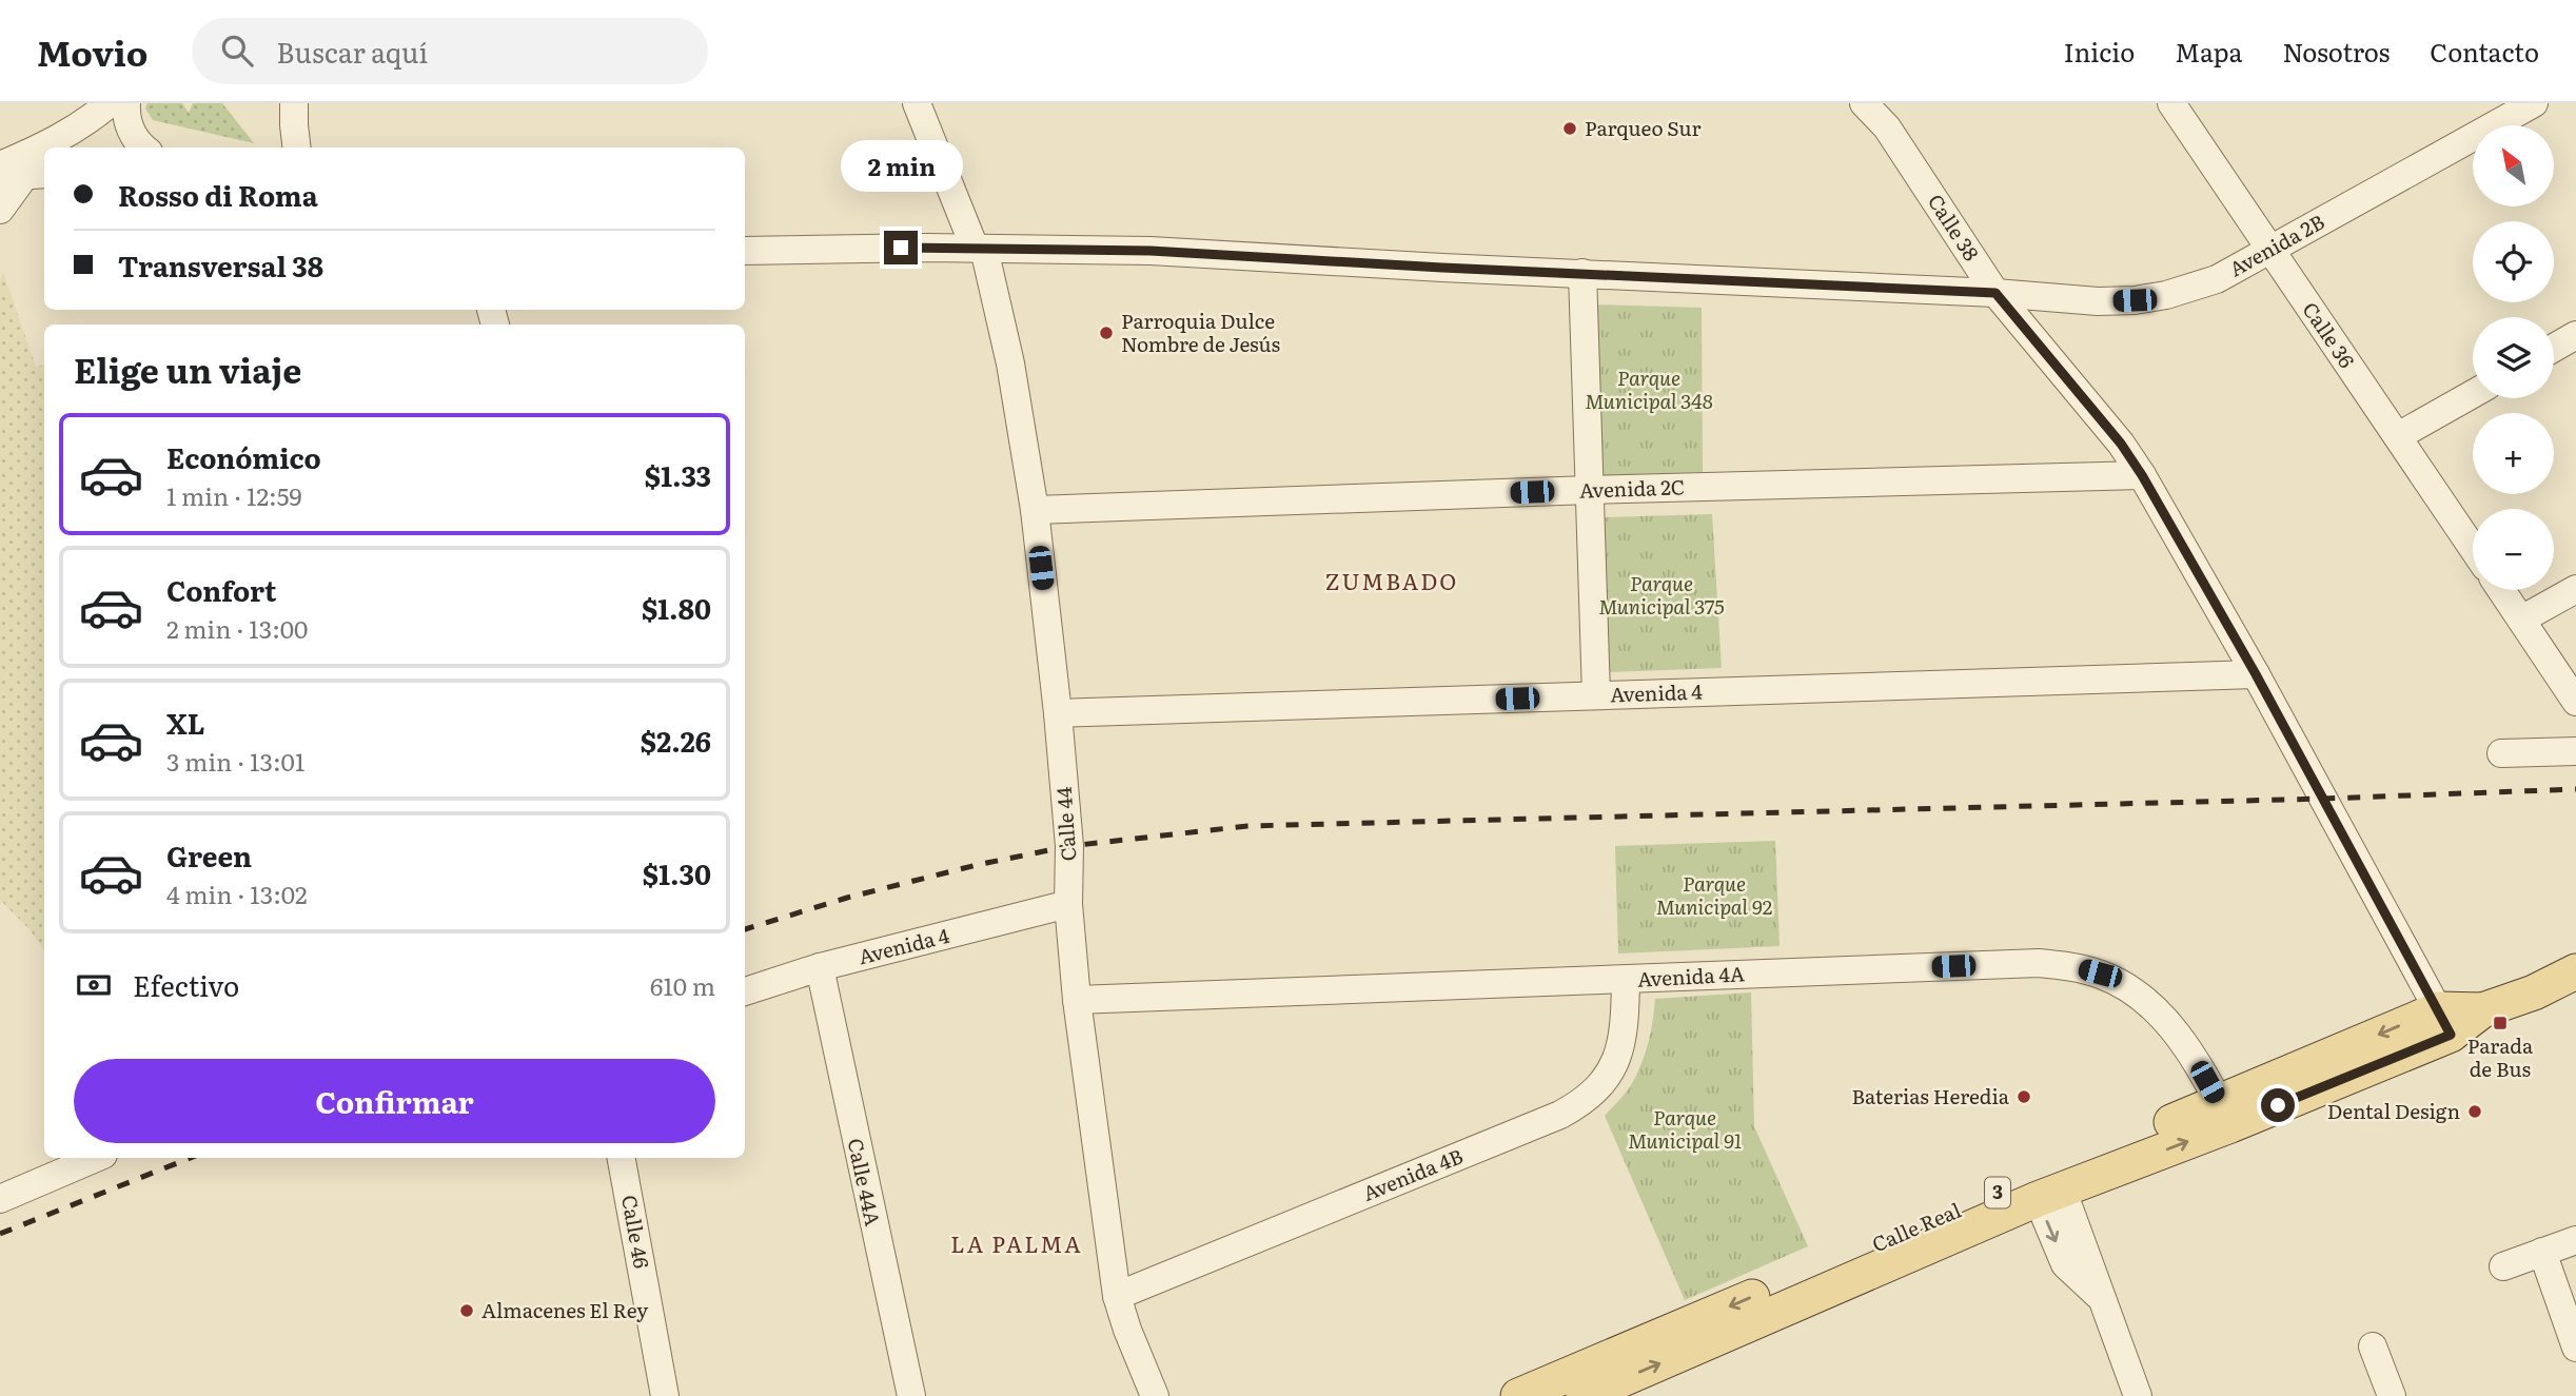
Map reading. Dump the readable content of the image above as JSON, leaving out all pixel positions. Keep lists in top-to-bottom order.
{
  "streets": {
    "main road": ["3", "Calle Real"],
    "street": [
      "Calle 38",
      "Avenida 2B",
      "Calle 36",
      "Avenida 2C",
      "Avenida 4",
      "Calle 44",
      "Avenida 4A",
      "Avenida 4B",
      "Calle 44A",
      "Calle 46"
    ]
  },
  "crossings": [
    ["Calle 38", "Avenida 2B"],
    ["Calle 38", "Avenida 2C"],
    ["Calle 38", "Avenida 4"],
    ["Calle 38", "Calle Real"],
    ["Avenida 2B", "Calle 36"],
    ["Avenida 2B", "Calle 44"],
    ["Avenida 2C", "Calle 44"],
    ["Avenida 4", "Calle 44"],
    ["Avenida 4", "Calle 44A"],
    ["Calle 44", "Avenida 4A"],
    ["Calle 44", "Avenida 4B"],
    ["Avenida 4A", "Avenida 4B"],
    ["Avenida 4A", "Calle Real"]
  ],
  "districts": ["ZUMBADO", "LA PALMA"],
  "parks": [
    "Parque Municipal 348",
    "Parque Municipal 375",
    "Parque Municipal 92",
    "Parque Municipal 91"
  ],
  "places": {
    "other": [
      "Parqueo Sur",
      "Parroquia Dulce Nombre de Jesús",
      "Baterias Heredia",
      "Dental Design",
      "Almacenes El Rey"
    ],
    "transit": ["Parada de Bus"]
  },
  "north": "top left",
  "page": {
    "header": "Movio",
    "search": "Buscar aquí",
    "nav": [
      "Inicio",
      "Mapa",
      "Nosotros",
      "Contacto"
    ],
    "map_buttons": ["+", "−"],
    "bubble": "2 min",
    "banner": ["Rosso di Roma", "Transversal 38"],
    "heading": "Elige un viaje",
    "list": [
      {
        "name": "Económico",
        "note": "1 min · 12:59",
        "value": "$1.33"
      },
      {
        "name": "Confort",
        "note": "2 min · 13:00",
        "value": "$1.80"
      },
      {
        "name": "XL",
        "note": "3 min · 13:01",
        "value": "$2.26"
      },
      {
        "name": "Green",
        "note": "4 min · 13:02",
        "value": "$1.30"
      }
    ],
    "pay": ["Efectivo", "610 m"],
    "buttons": "Confirmar"
  }
}
